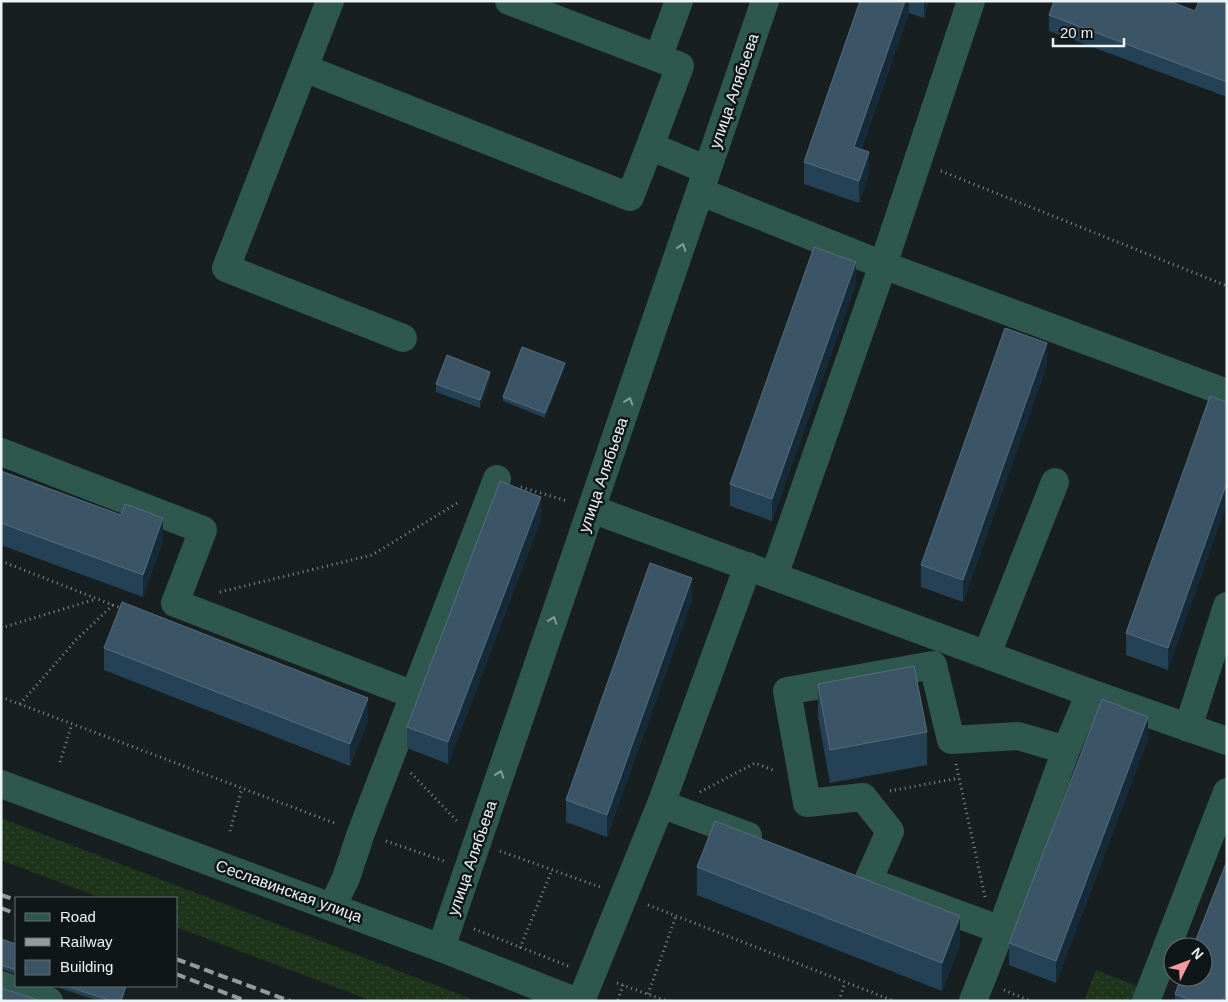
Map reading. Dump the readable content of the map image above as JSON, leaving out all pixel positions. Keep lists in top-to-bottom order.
{
  "streets": {
    "street": ["улица Алябьева", "Сеславинская улица"]
  },
  "crossings": [
    ["улица Алябьева", "Сеславинская улица"]
  ],
  "legend": ["Road", "Railway", "Building"],
  "scale_bar": "20 m",
  "north": "top right"
}
